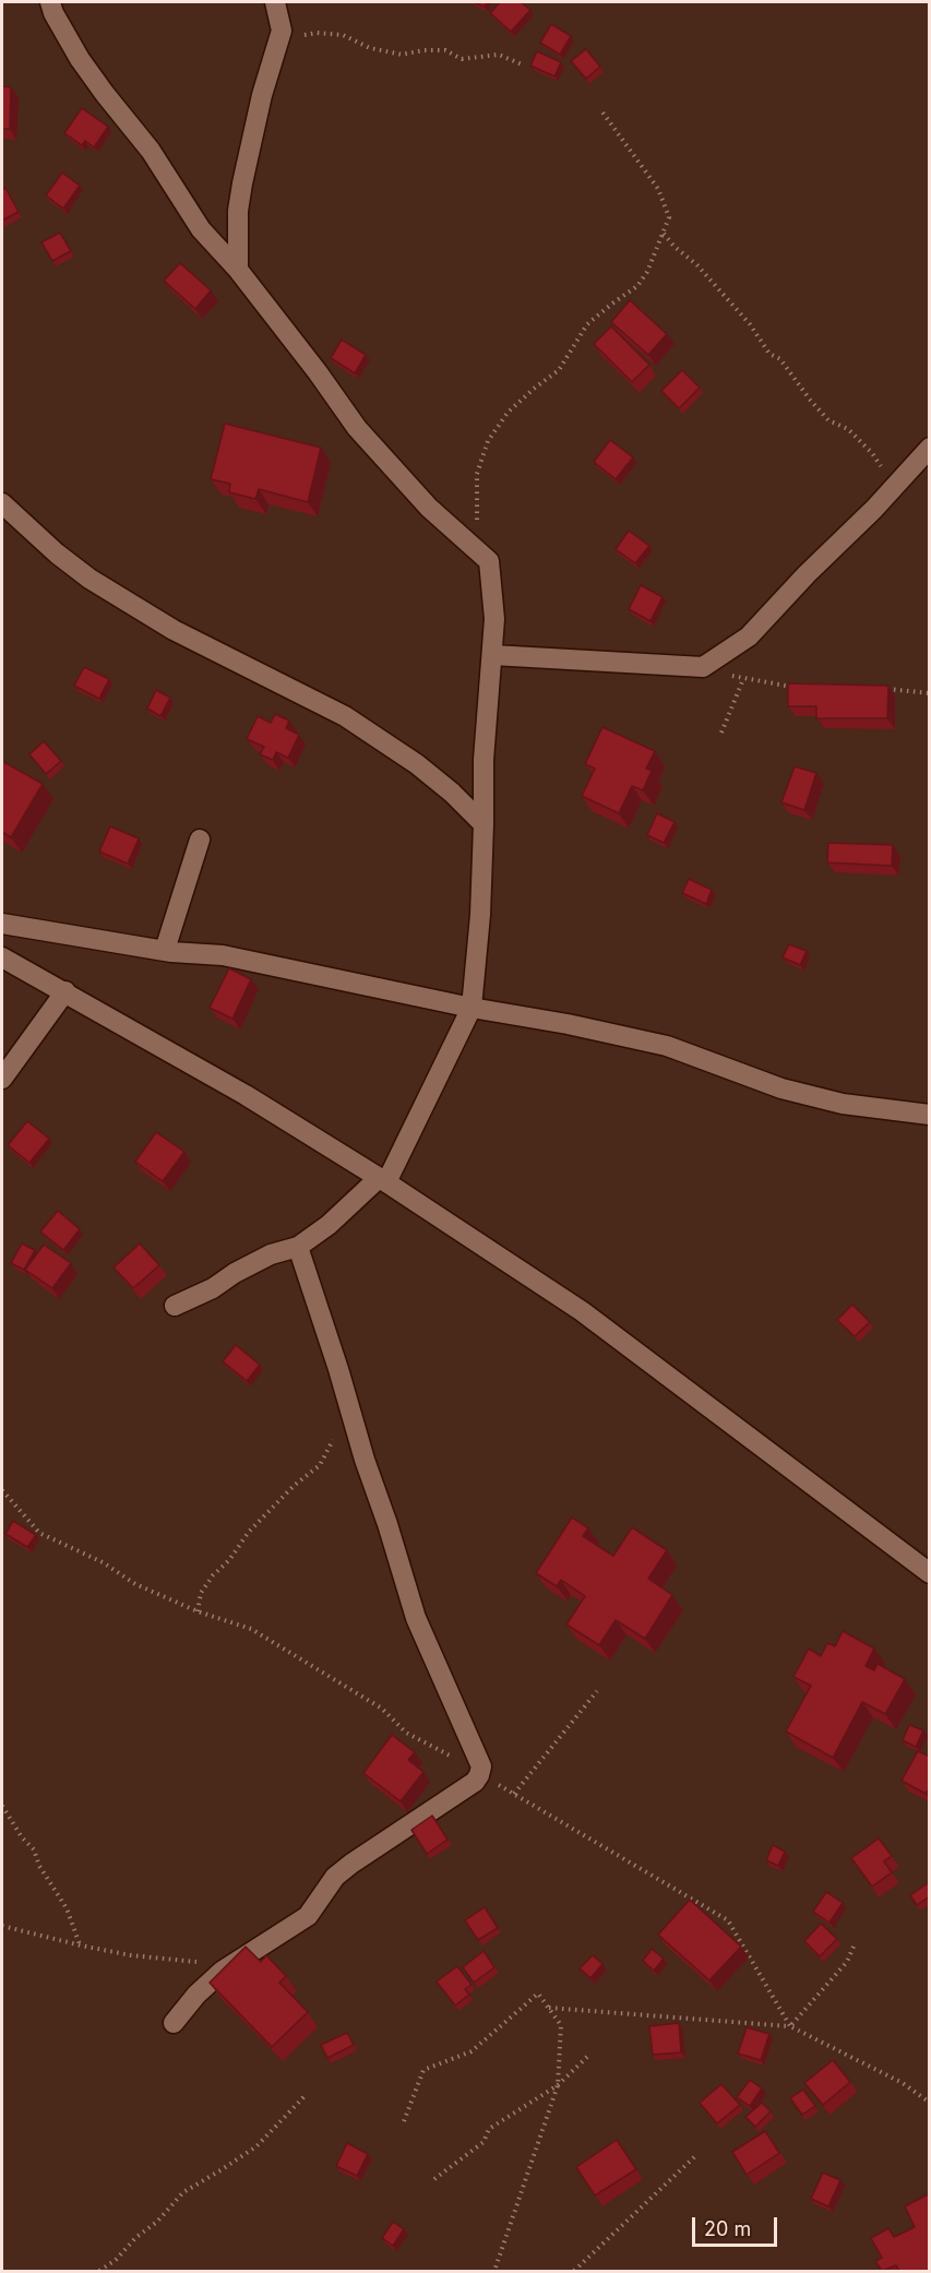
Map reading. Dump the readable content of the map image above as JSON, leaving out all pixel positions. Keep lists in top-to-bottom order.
{
  "scale_bar": "20 m"
}
